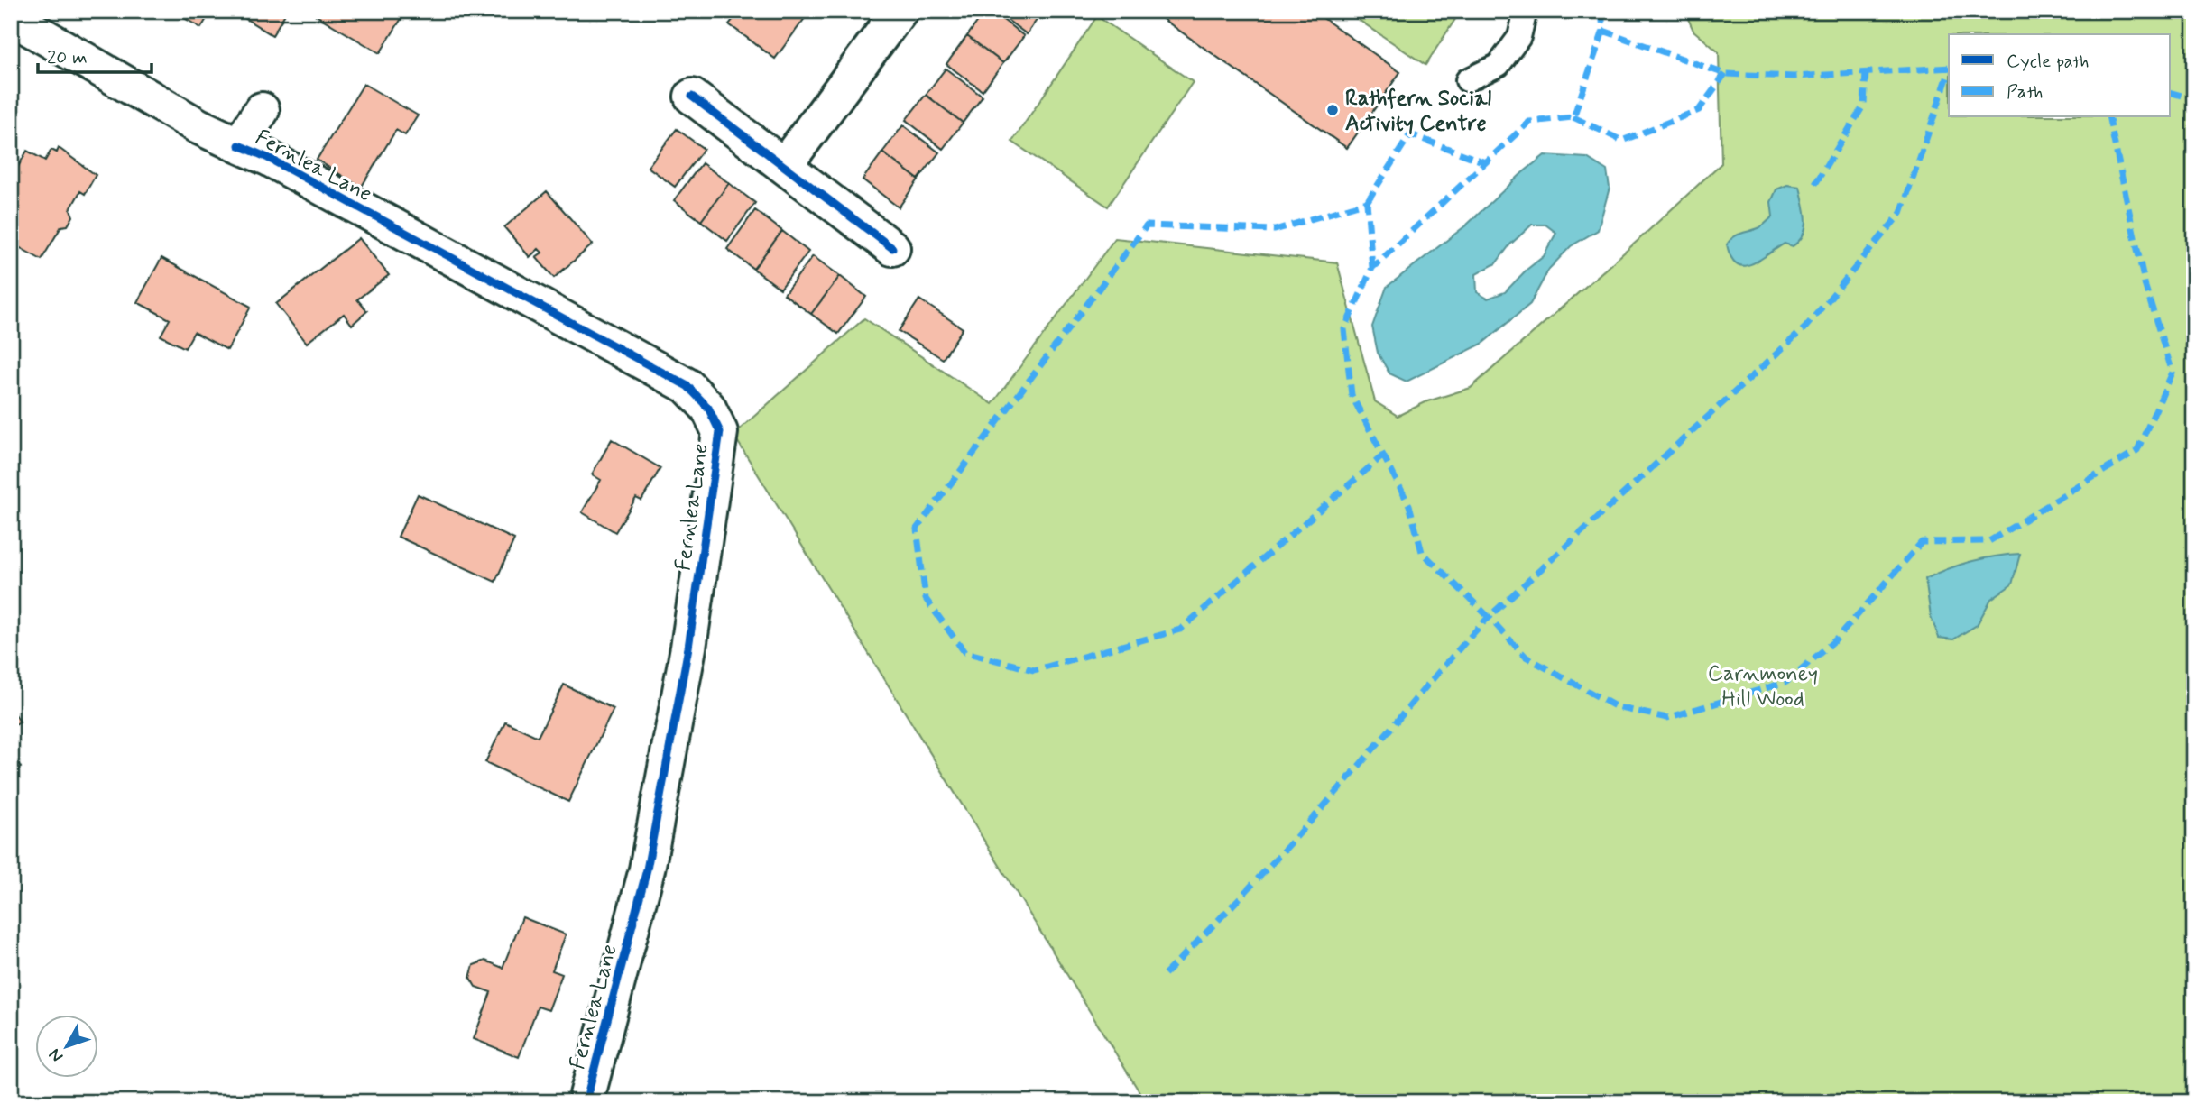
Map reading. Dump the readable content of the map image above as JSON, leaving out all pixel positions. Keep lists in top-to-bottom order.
{
  "streets": {
    "street": ["Fernlea Lane"]
  },
  "parks": ["Carnmoney Hill Wood"],
  "places": ["Rathfern Social Activity Centre"],
  "legend": ["Cycle path", "Path"],
  "scale_bar": "20 m",
  "north": "bottom left"
}
